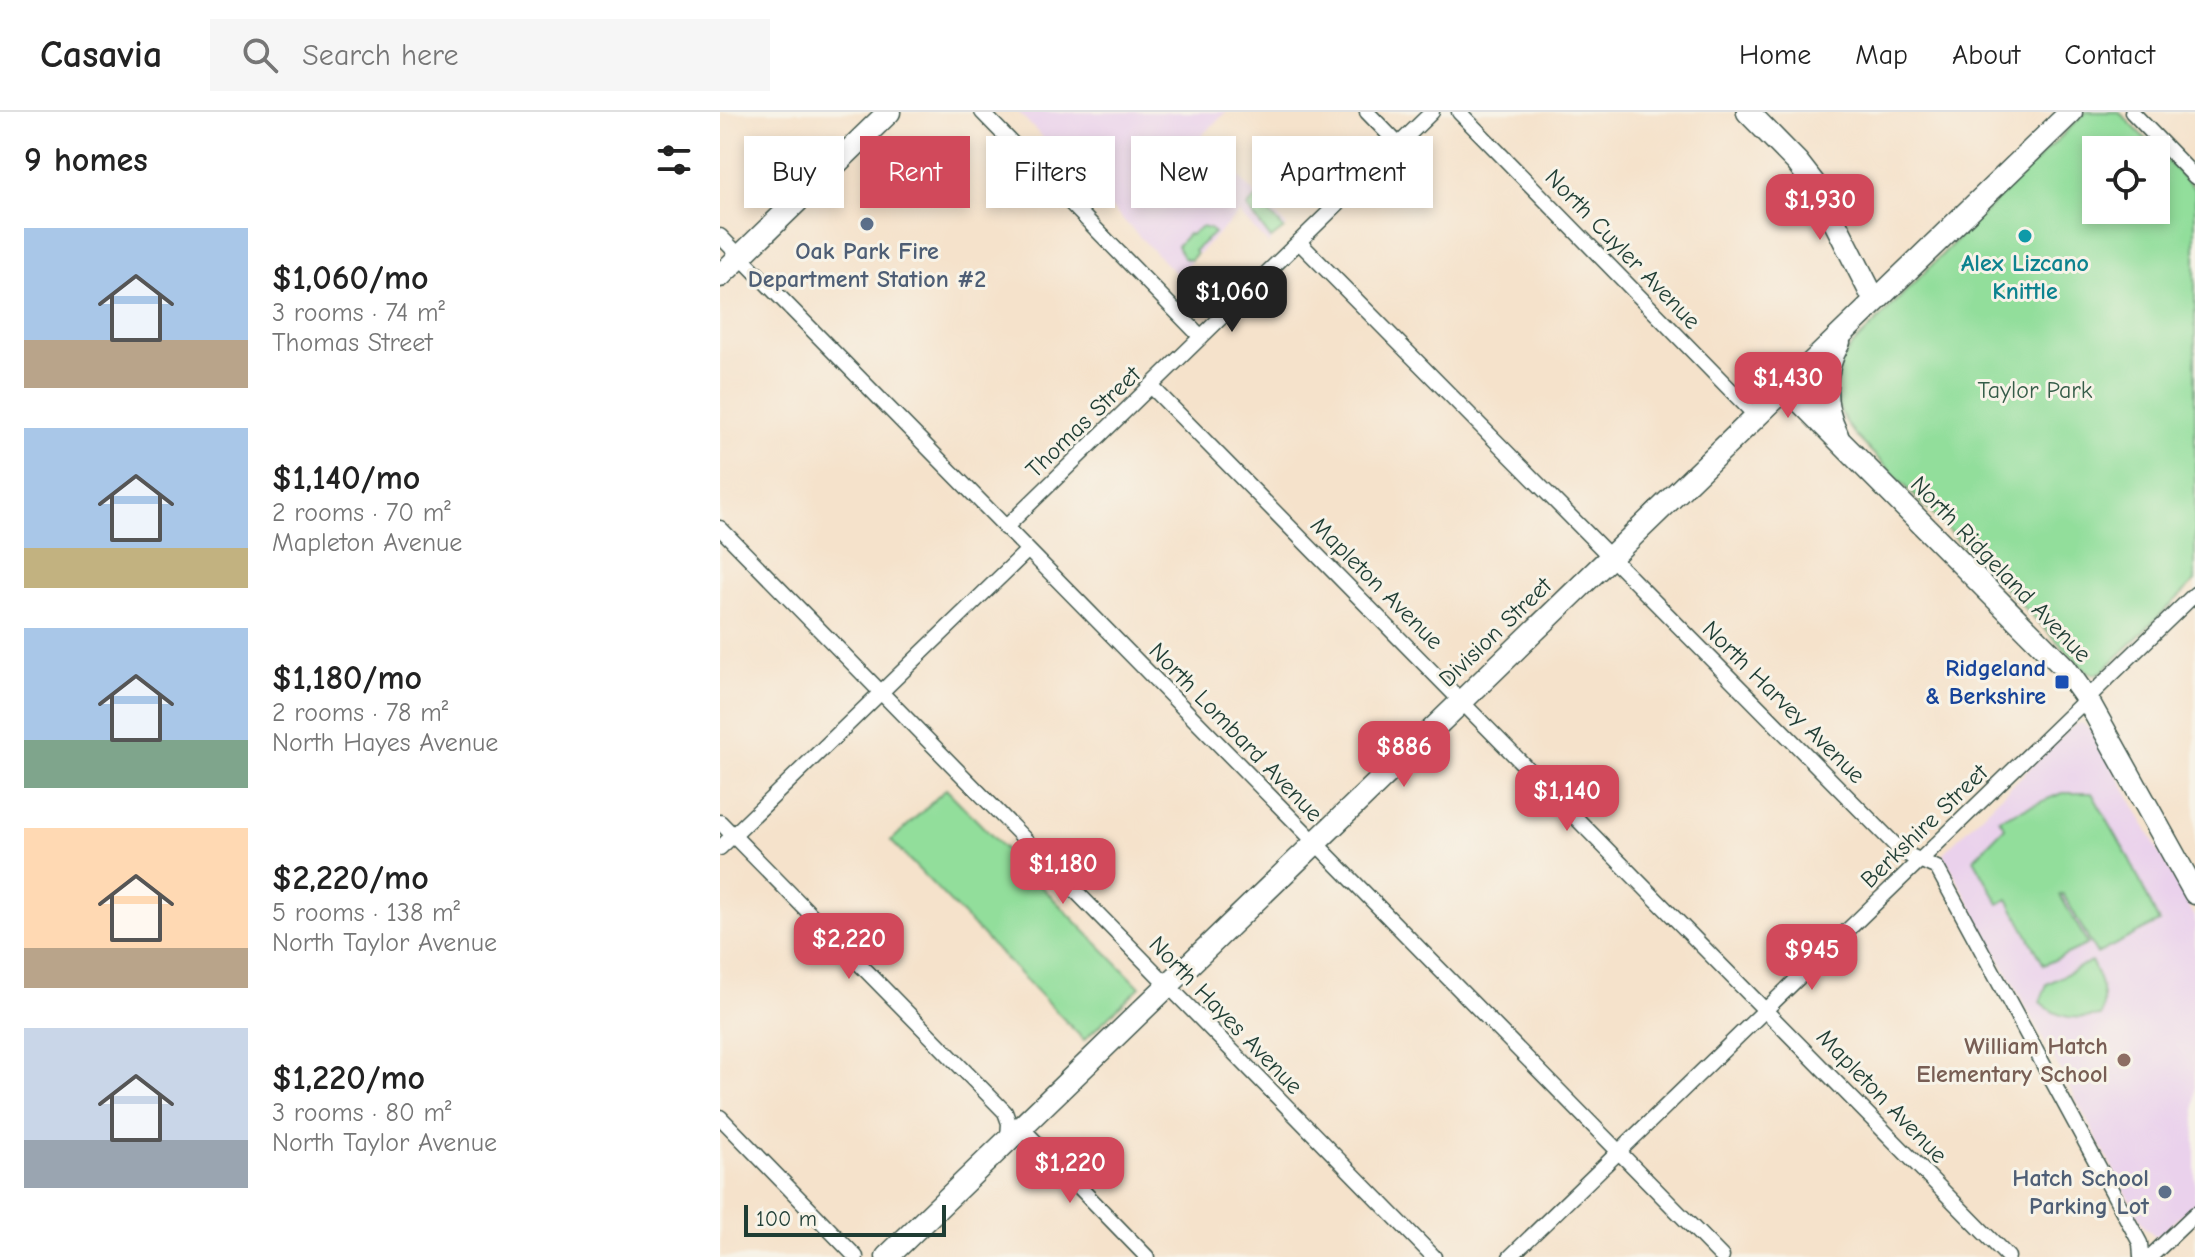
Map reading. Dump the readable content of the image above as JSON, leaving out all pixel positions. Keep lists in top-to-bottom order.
{
  "streets": {
    "street": [
      "North Cuyler Avenue",
      "Thomas Street",
      "North Ridgeland Avenue",
      "Mapleton Avenue",
      "Division Street",
      "North Harvey Avenue",
      "North Lombard Avenue",
      "Berkshire Street",
      "North Hayes Avenue"
    ]
  },
  "crossings": [
    ["North Cuyler Avenue", "Division Street"],
    ["Thomas Street", "Mapleton Avenue"],
    ["Thomas Street", "North Harvey Avenue"],
    ["Thomas Street", "North Lombard Avenue"],
    ["North Ridgeland Avenue", "Division Street"],
    ["North Ridgeland Avenue", "Berkshire Street"],
    ["Mapleton Avenue", "Division Street"],
    ["Mapleton Avenue", "Berkshire Street"],
    ["Division Street", "North Harvey Avenue"],
    ["Division Street", "North Lombard Avenue"],
    ["Division Street", "North Hayes Avenue"],
    ["North Harvey Avenue", "Berkshire Street"],
    ["North Lombard Avenue", "Berkshire Street"]
  ],
  "parks": ["Taylor Park"],
  "places": {
    "other": [
      "Oak Park Fire Department Station #2",
      "Alex Lizcano Knittle",
      "William Hatch Elementary School",
      "Hatch School Parking Lot"
    ],
    "transit": ["Ridgeland & Berkshire"]
  },
  "scale_bar": "100 m",
  "page": {
    "header": "Casavia",
    "search": "Search here",
    "nav": [
      "Home",
      "Map",
      "About",
      "Contact"
    ],
    "heading": "9 homes",
    "chip": [
      "Buy",
      "Rent",
      "Filters",
      "New",
      "Apartment"
    ],
    "price": [
      "$1,930",
      "$1,060",
      "$1,430",
      "$886",
      "$1,140",
      "$1,180",
      "$2,220",
      "$945",
      "$1,220"
    ],
    "list": [
      {
        "name": "$1,060/mo",
        "note": "3 rooms · 74 m² · Thomas Street"
      },
      {
        "name": "$1,140/mo",
        "note": "2 rooms · 70 m² · Mapleton Avenue"
      },
      {
        "name": "$1,180/mo",
        "note": "2 rooms · 78 m² · North Hayes Avenue"
      },
      {
        "name": "$2,220/mo",
        "note": "5 rooms · 138 m² · North Taylor Avenue"
      },
      {
        "name": "$1,220/mo",
        "note": "3 rooms · 80 m² · North Taylor Avenue"
      }
    ],
    "scale": "100 m"
  }
}
